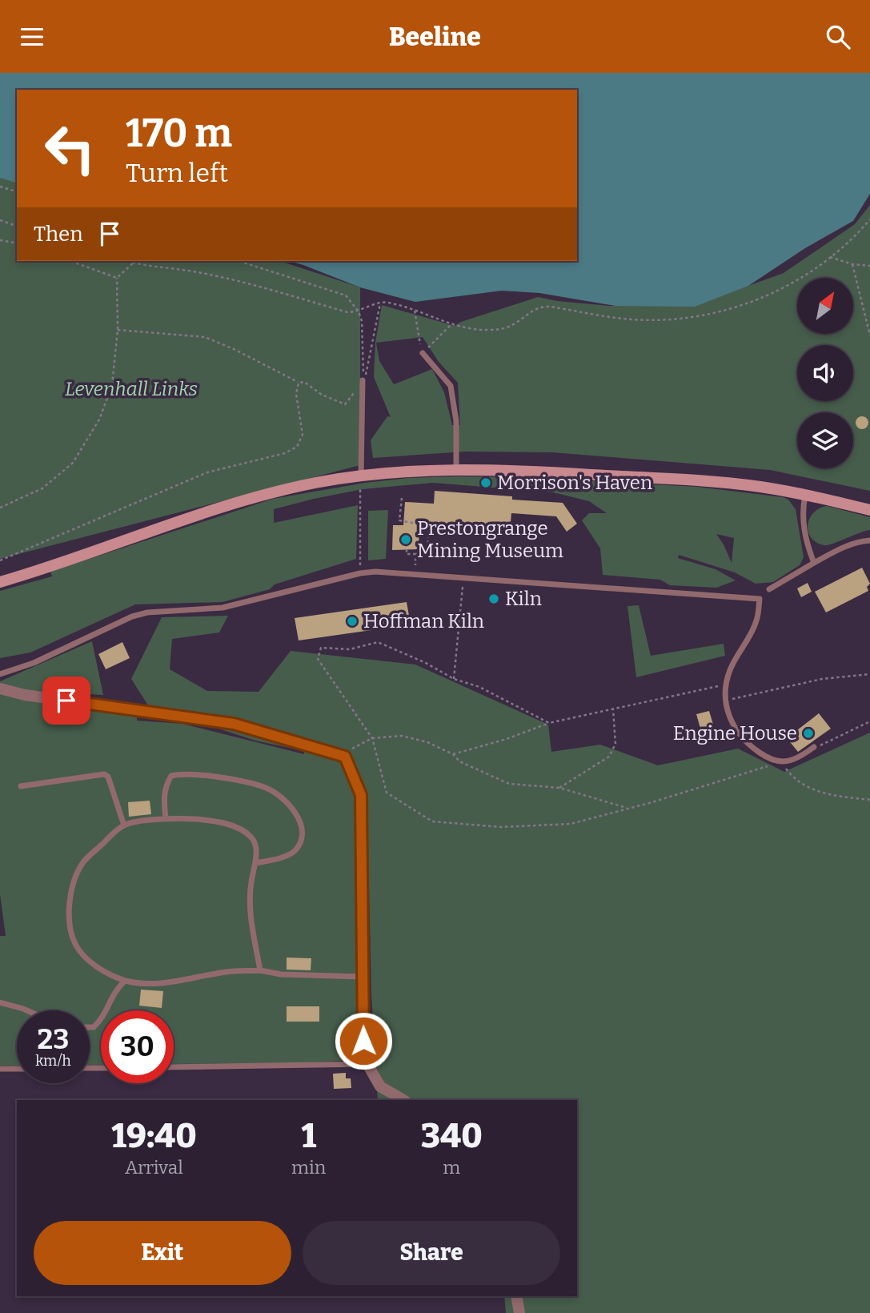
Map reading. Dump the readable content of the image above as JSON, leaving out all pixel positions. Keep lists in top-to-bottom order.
{
  "parks": ["Levenhall Links"],
  "places": [
    "Morrison's Haven",
    "Prestongrange Mining Museum",
    "Kiln",
    "Hoffman Kiln",
    "Engine House"
  ],
  "north": "top right",
  "page": {
    "header": "Beeline",
    "turn": ["170 m", "Turn left"],
    "then": "Then",
    "speed": "23 km/h",
    "limit": "30",
    "eta": [
      "19:40",
      "Arrival",
      "1",
      "min",
      "340",
      "m"
    ],
    "buttons": ["Exit", "Share"]
  }
}
